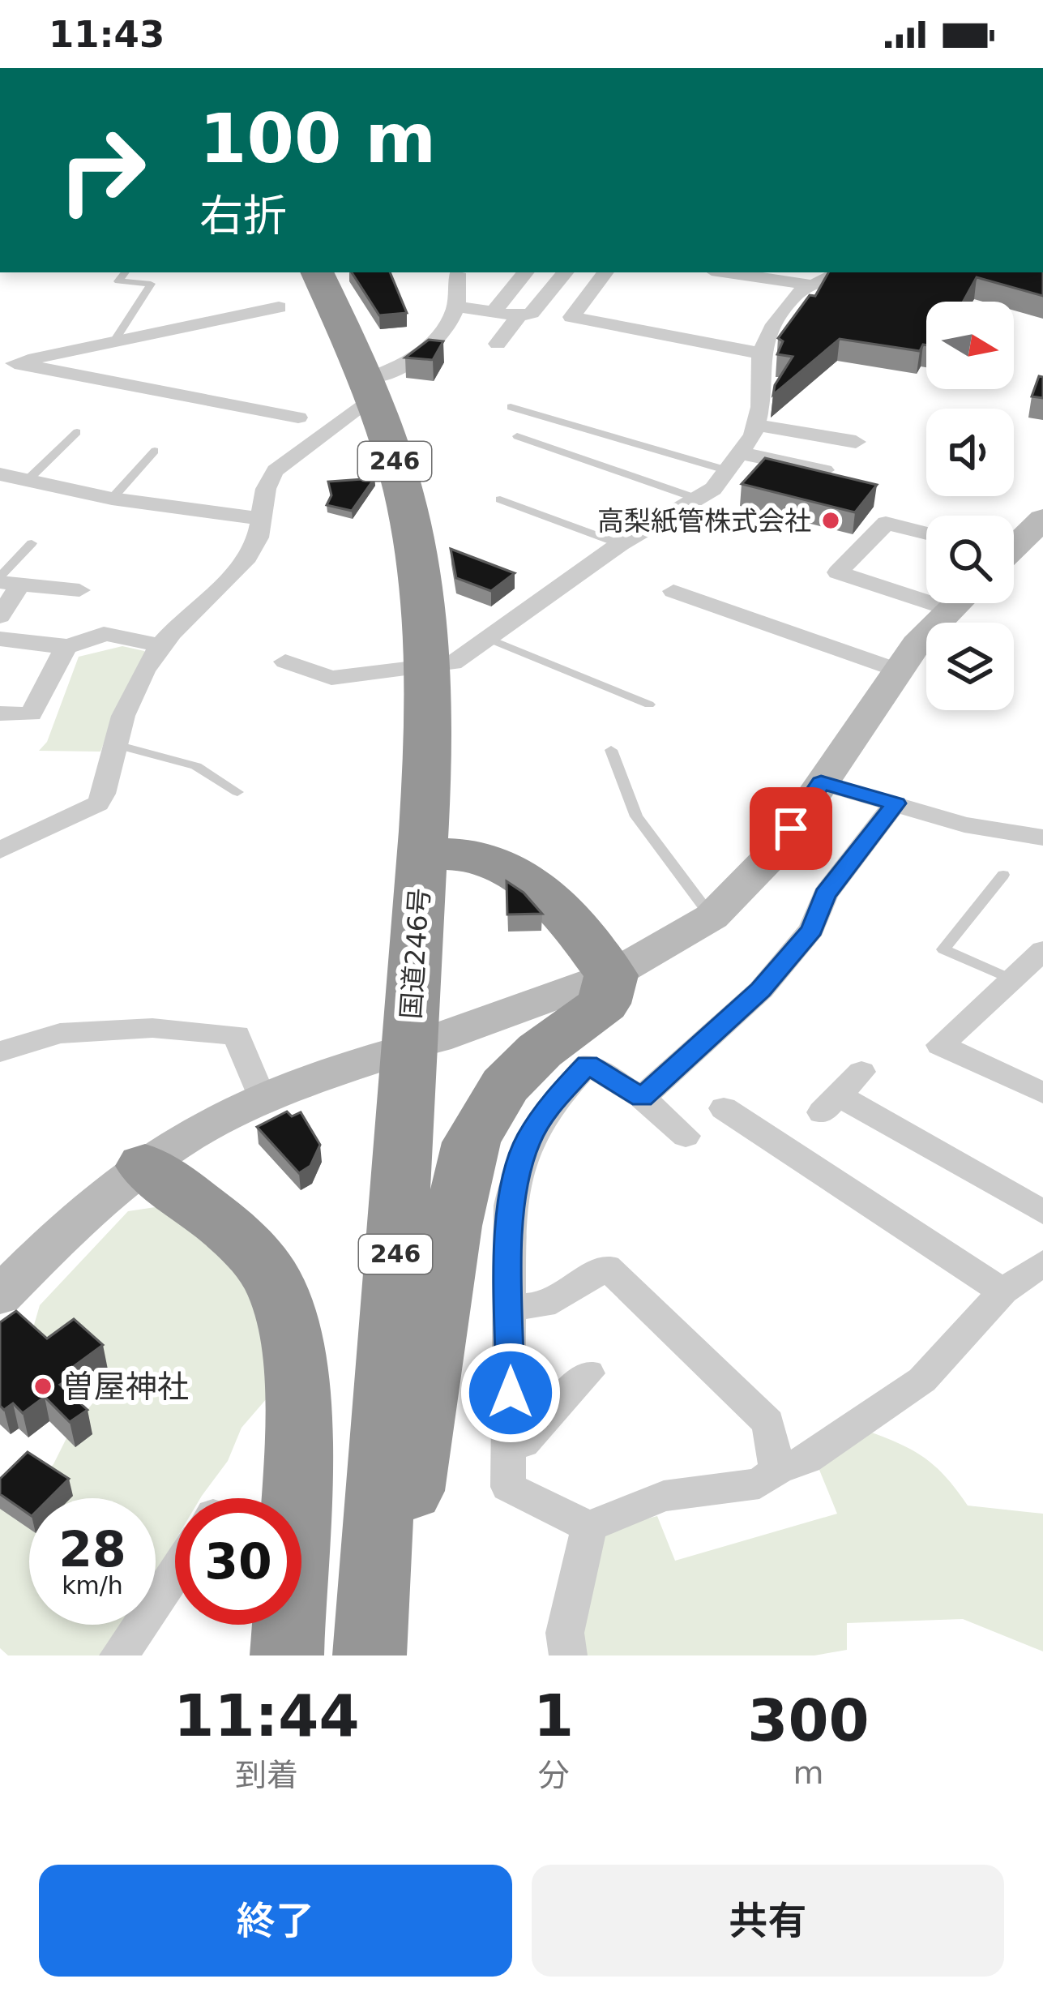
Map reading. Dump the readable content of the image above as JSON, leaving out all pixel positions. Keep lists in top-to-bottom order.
{
  "streets": {
    "highway": ["246", "国道246号"]
  },
  "places": ["高梨紙管株式会社", "曽屋神社"],
  "north": "right",
  "page": {
    "status": "11:43",
    "turn": ["100 m", "右折"],
    "speed": "28 km/h",
    "limit": "30",
    "eta": [
      "11:44",
      "到着",
      "1",
      "分",
      "300",
      "m"
    ],
    "buttons": ["終了", "共有"]
  }
}
